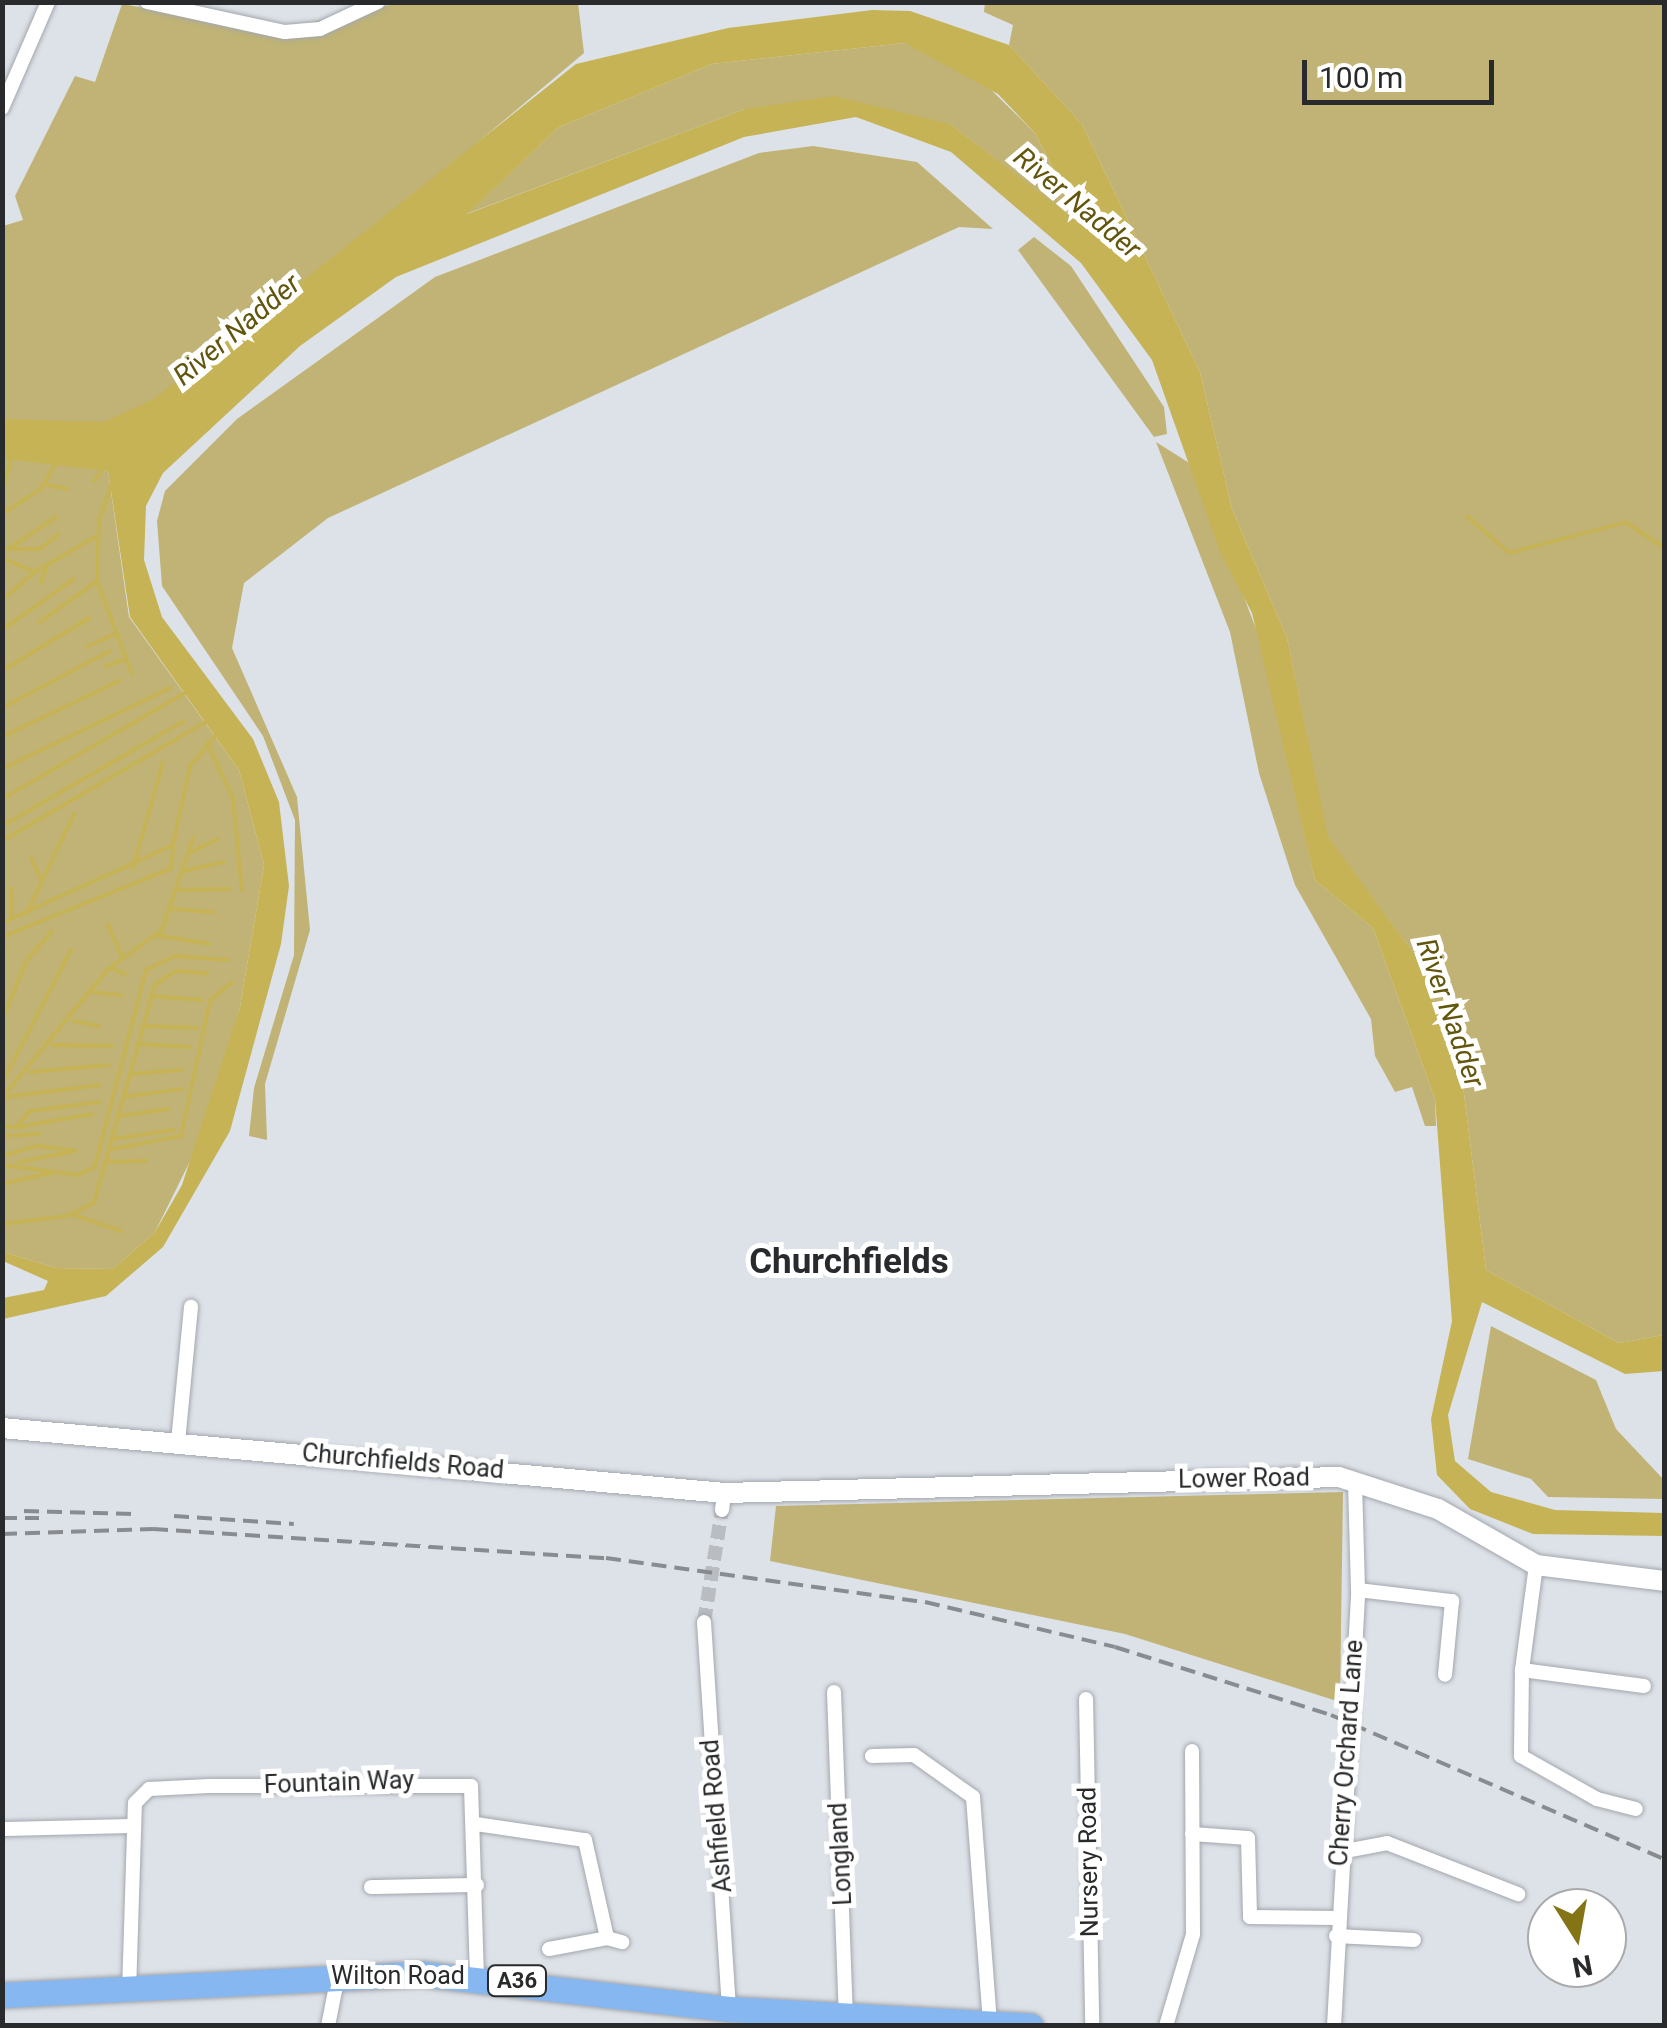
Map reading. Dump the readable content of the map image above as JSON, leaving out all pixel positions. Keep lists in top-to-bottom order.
{
  "streets": {
    "highway": ["Wilton Road", "A36"],
    "street": [
      "Churchfields Road",
      "Lower Road",
      "Cherry Orchard Lane",
      "Fountain Way",
      "Ashfield Road",
      "Longland",
      "Nursery Road"
    ]
  },
  "crossings": [
    ["Churchfields Road", "Lower Road"],
    ["Lower Road", "Cherry Orchard Lane"],
    ["Fountain Way", "Wilton Road"],
    ["Ashfield Road", "Wilton Road"],
    ["Longland", "Wilton Road"]
  ],
  "districts": ["Churchfields"],
  "water": ["River Nadder"],
  "scale_bar": "100 m",
  "north": "bottom"
}
